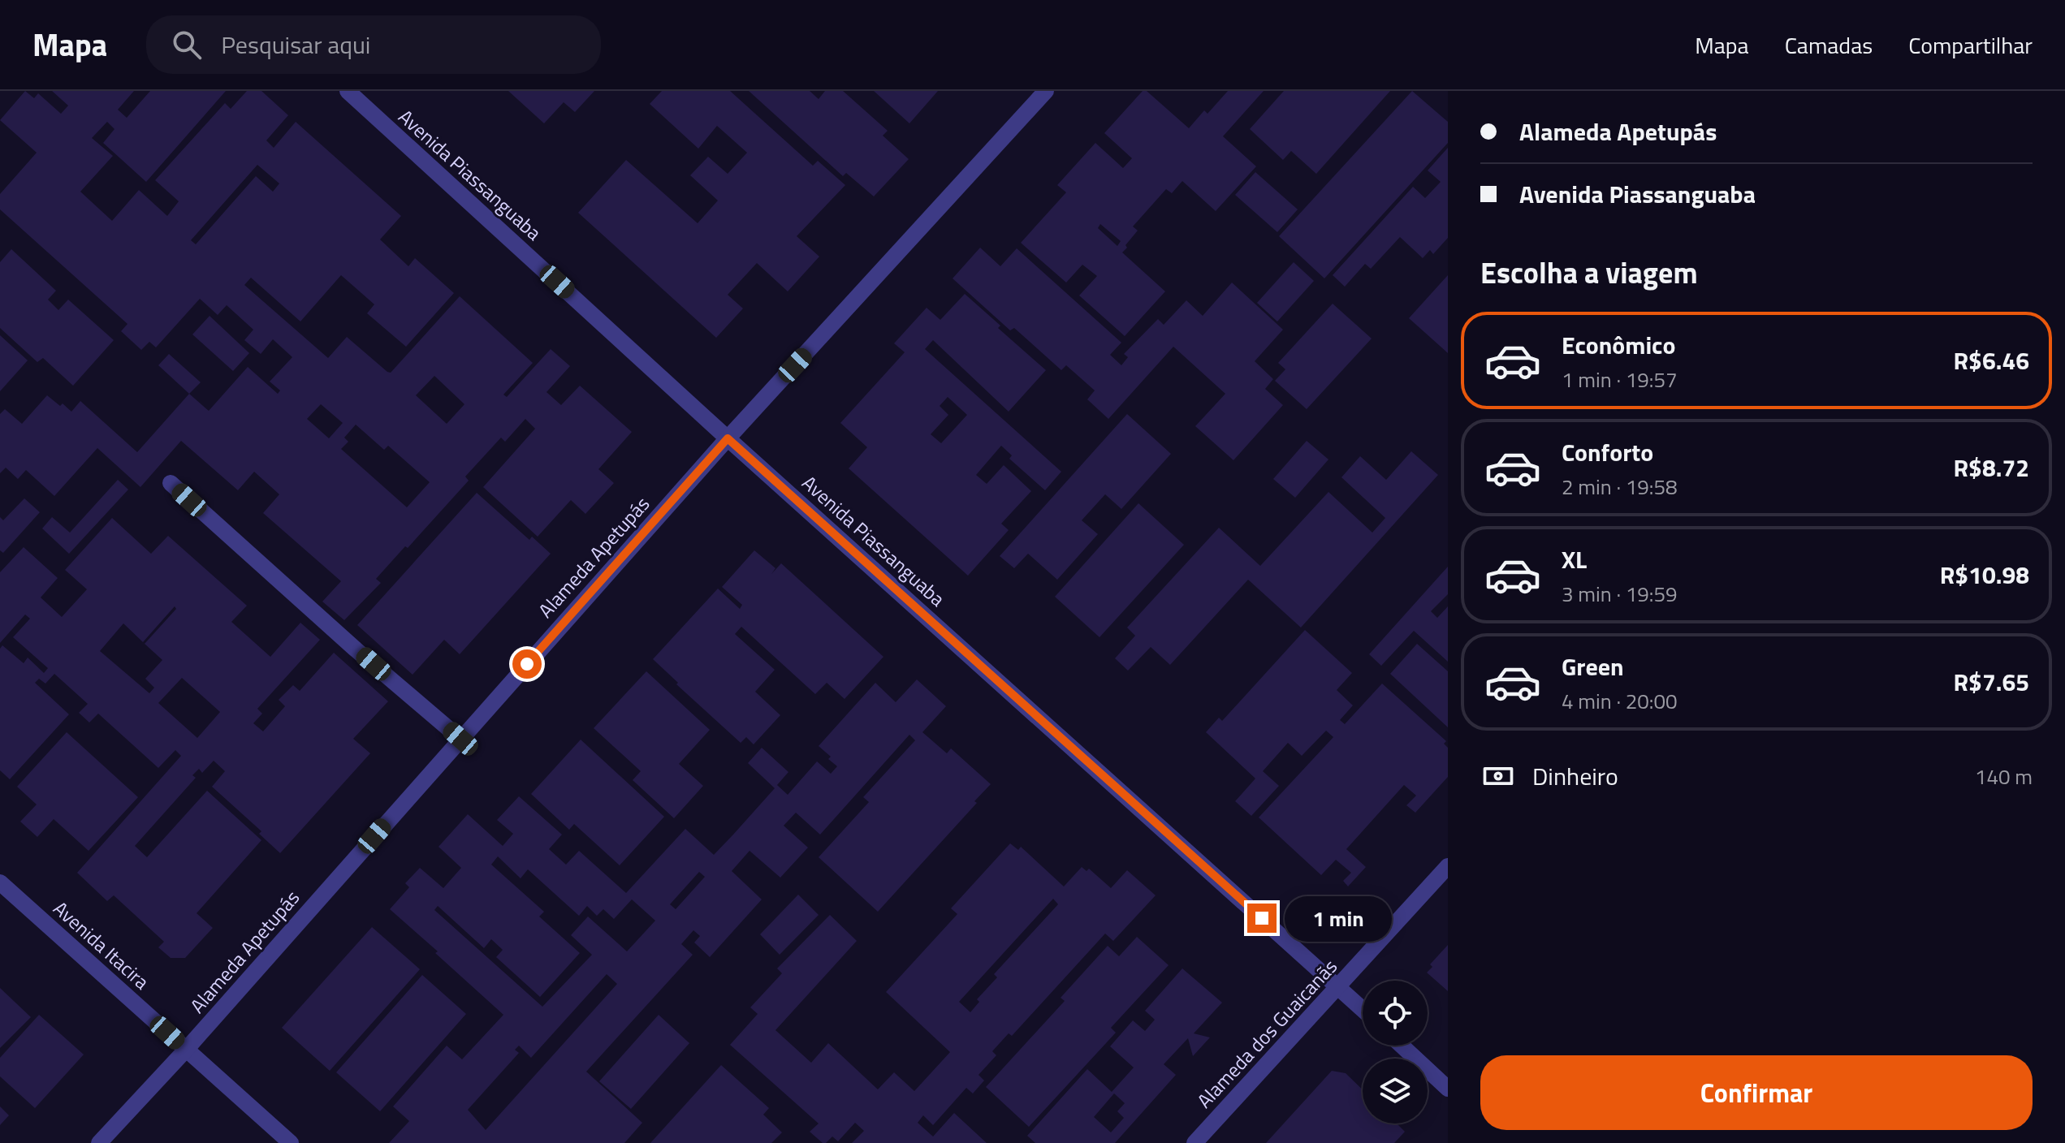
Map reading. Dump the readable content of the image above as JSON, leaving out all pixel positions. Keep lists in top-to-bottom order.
{
  "streets": {
    "street": [
      "Avenida Piassanguaba",
      "Alameda Apetupás",
      "Avenida Itacira",
      "Alameda dos Guaicanãs"
    ]
  },
  "crossings": [
    ["Avenida Piassanguaba", "Alameda Apetupás"],
    ["Avenida Piassanguaba", "Alameda dos Guaicanãs"],
    ["Alameda Apetupás", "Avenida Itacira"]
  ],
  "page": {
    "header": "Mapa",
    "search": "Pesquisar aqui",
    "nav": ["Mapa", "Camadas", "Compartilhar"],
    "banner": ["Alameda Apetupás", "Avenida Piassanguaba"],
    "heading": "Escolha a viagem",
    "list": [
      {
        "name": "Econômico",
        "note": "1 min · 19:57",
        "value": "R$6.46"
      },
      {
        "name": "Conforto",
        "note": "2 min · 19:58",
        "value": "R$8.72"
      },
      {
        "name": "XL",
        "note": "3 min · 19:59",
        "value": "R$10.98"
      },
      {
        "name": "Green",
        "note": "4 min · 20:00",
        "value": "R$7.65"
      }
    ],
    "pay": ["Dinheiro", "140 m"],
    "bubble": "1 min",
    "buttons": "Confirmar"
  }
}
